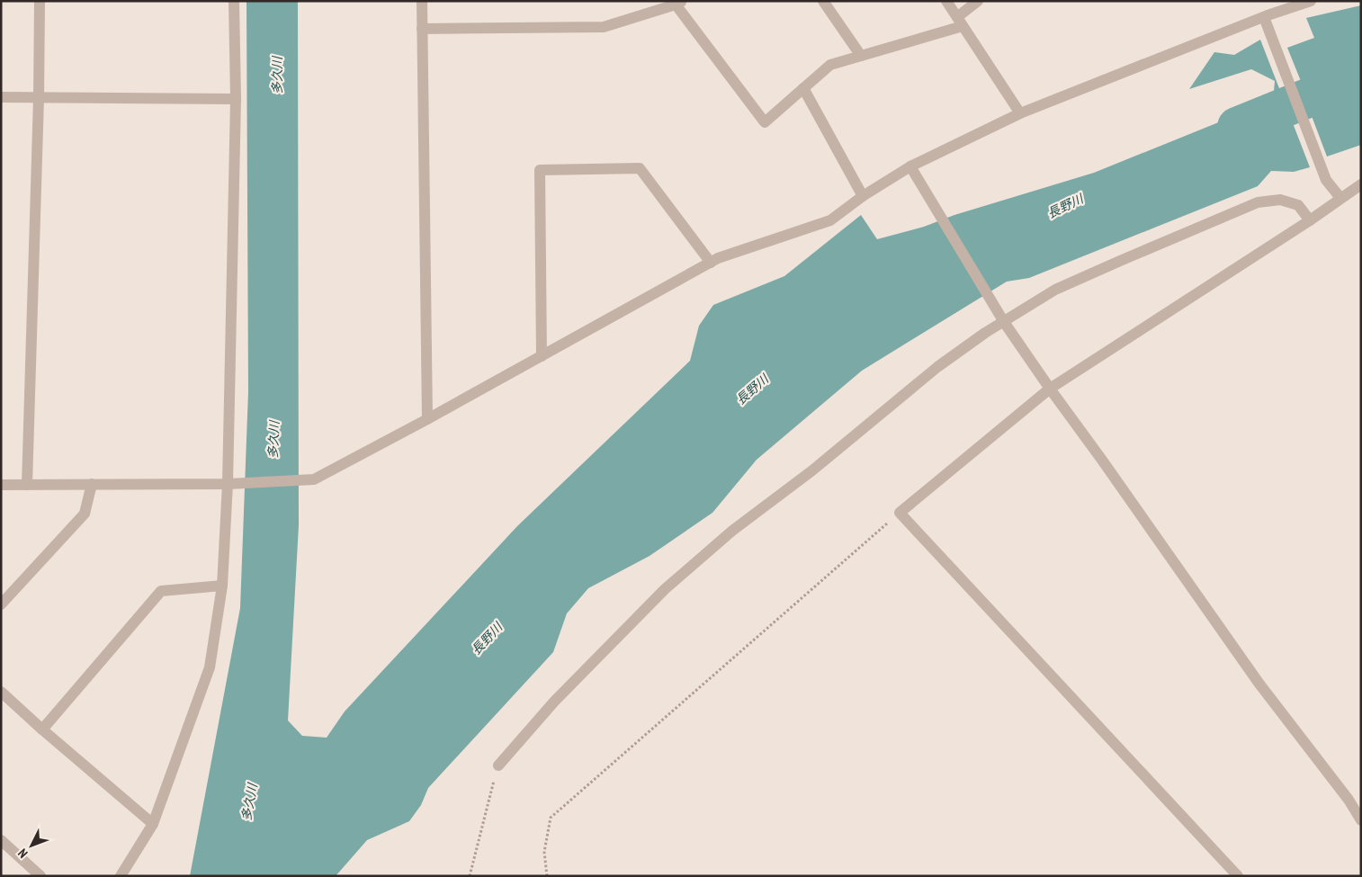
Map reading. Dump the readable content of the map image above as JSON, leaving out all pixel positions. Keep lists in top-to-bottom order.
{
  "water": ["多久川", "長野川"],
  "north": "bottom left"
}
